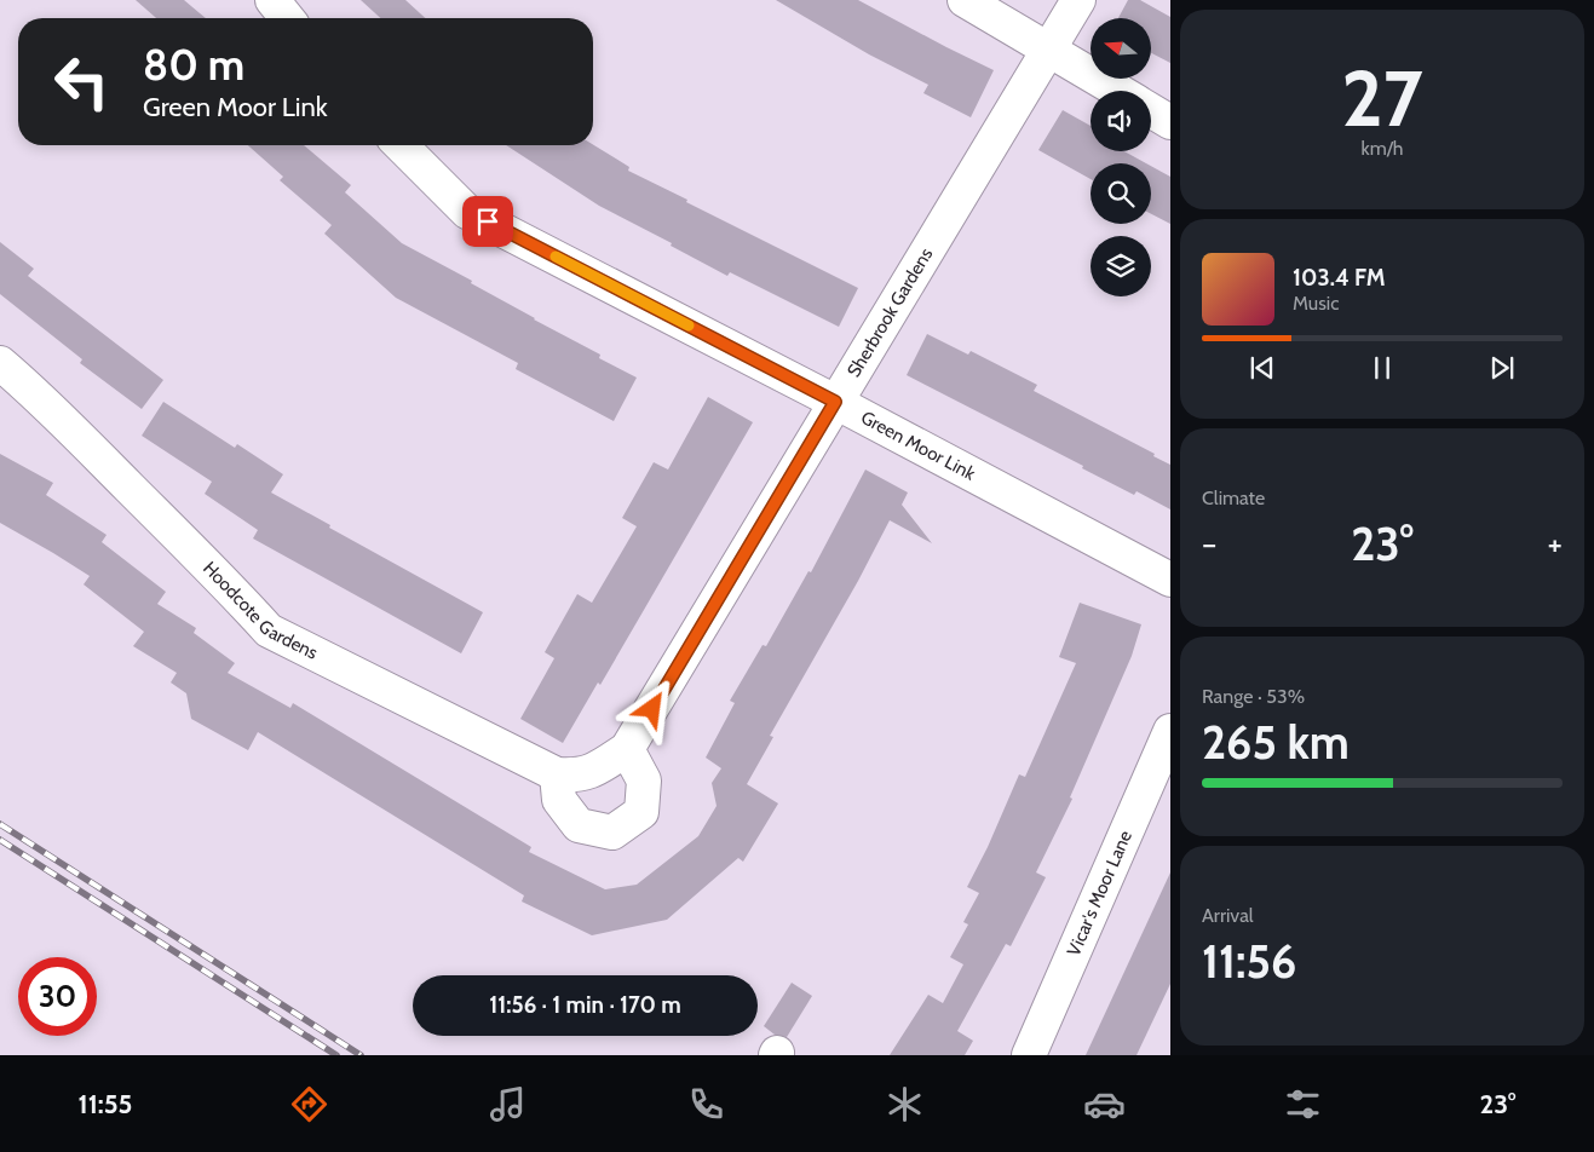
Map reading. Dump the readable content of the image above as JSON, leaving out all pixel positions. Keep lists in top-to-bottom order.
{
  "streets": {
    "street": [
      "Sherbrook Gardens",
      "Green Moor Link",
      "Hoodcote Gardens",
      "Vicar's Moor Lane"
    ]
  },
  "crossings": [
    ["Sherbrook Gardens", "Green Moor Link"],
    ["Sherbrook Gardens", "Hoodcote Gardens"]
  ],
  "north": "left",
  "page": {
    "tile": [
      ["27", "km/h"],
      "Climate",
      ["Range · 53%", "265 km"],
      ["Arrival", "11:56"]
    ],
    "turn": ["80 m", "Green Moor Link"],
    "song": ["103.4 FM", "Music"],
    "heat": ["−", "23°", "+"],
    "limit": "30",
    "trip": "11:56 · 1 min · 170 m",
    "tabs": ["11:55", "23°"]
  }
}
